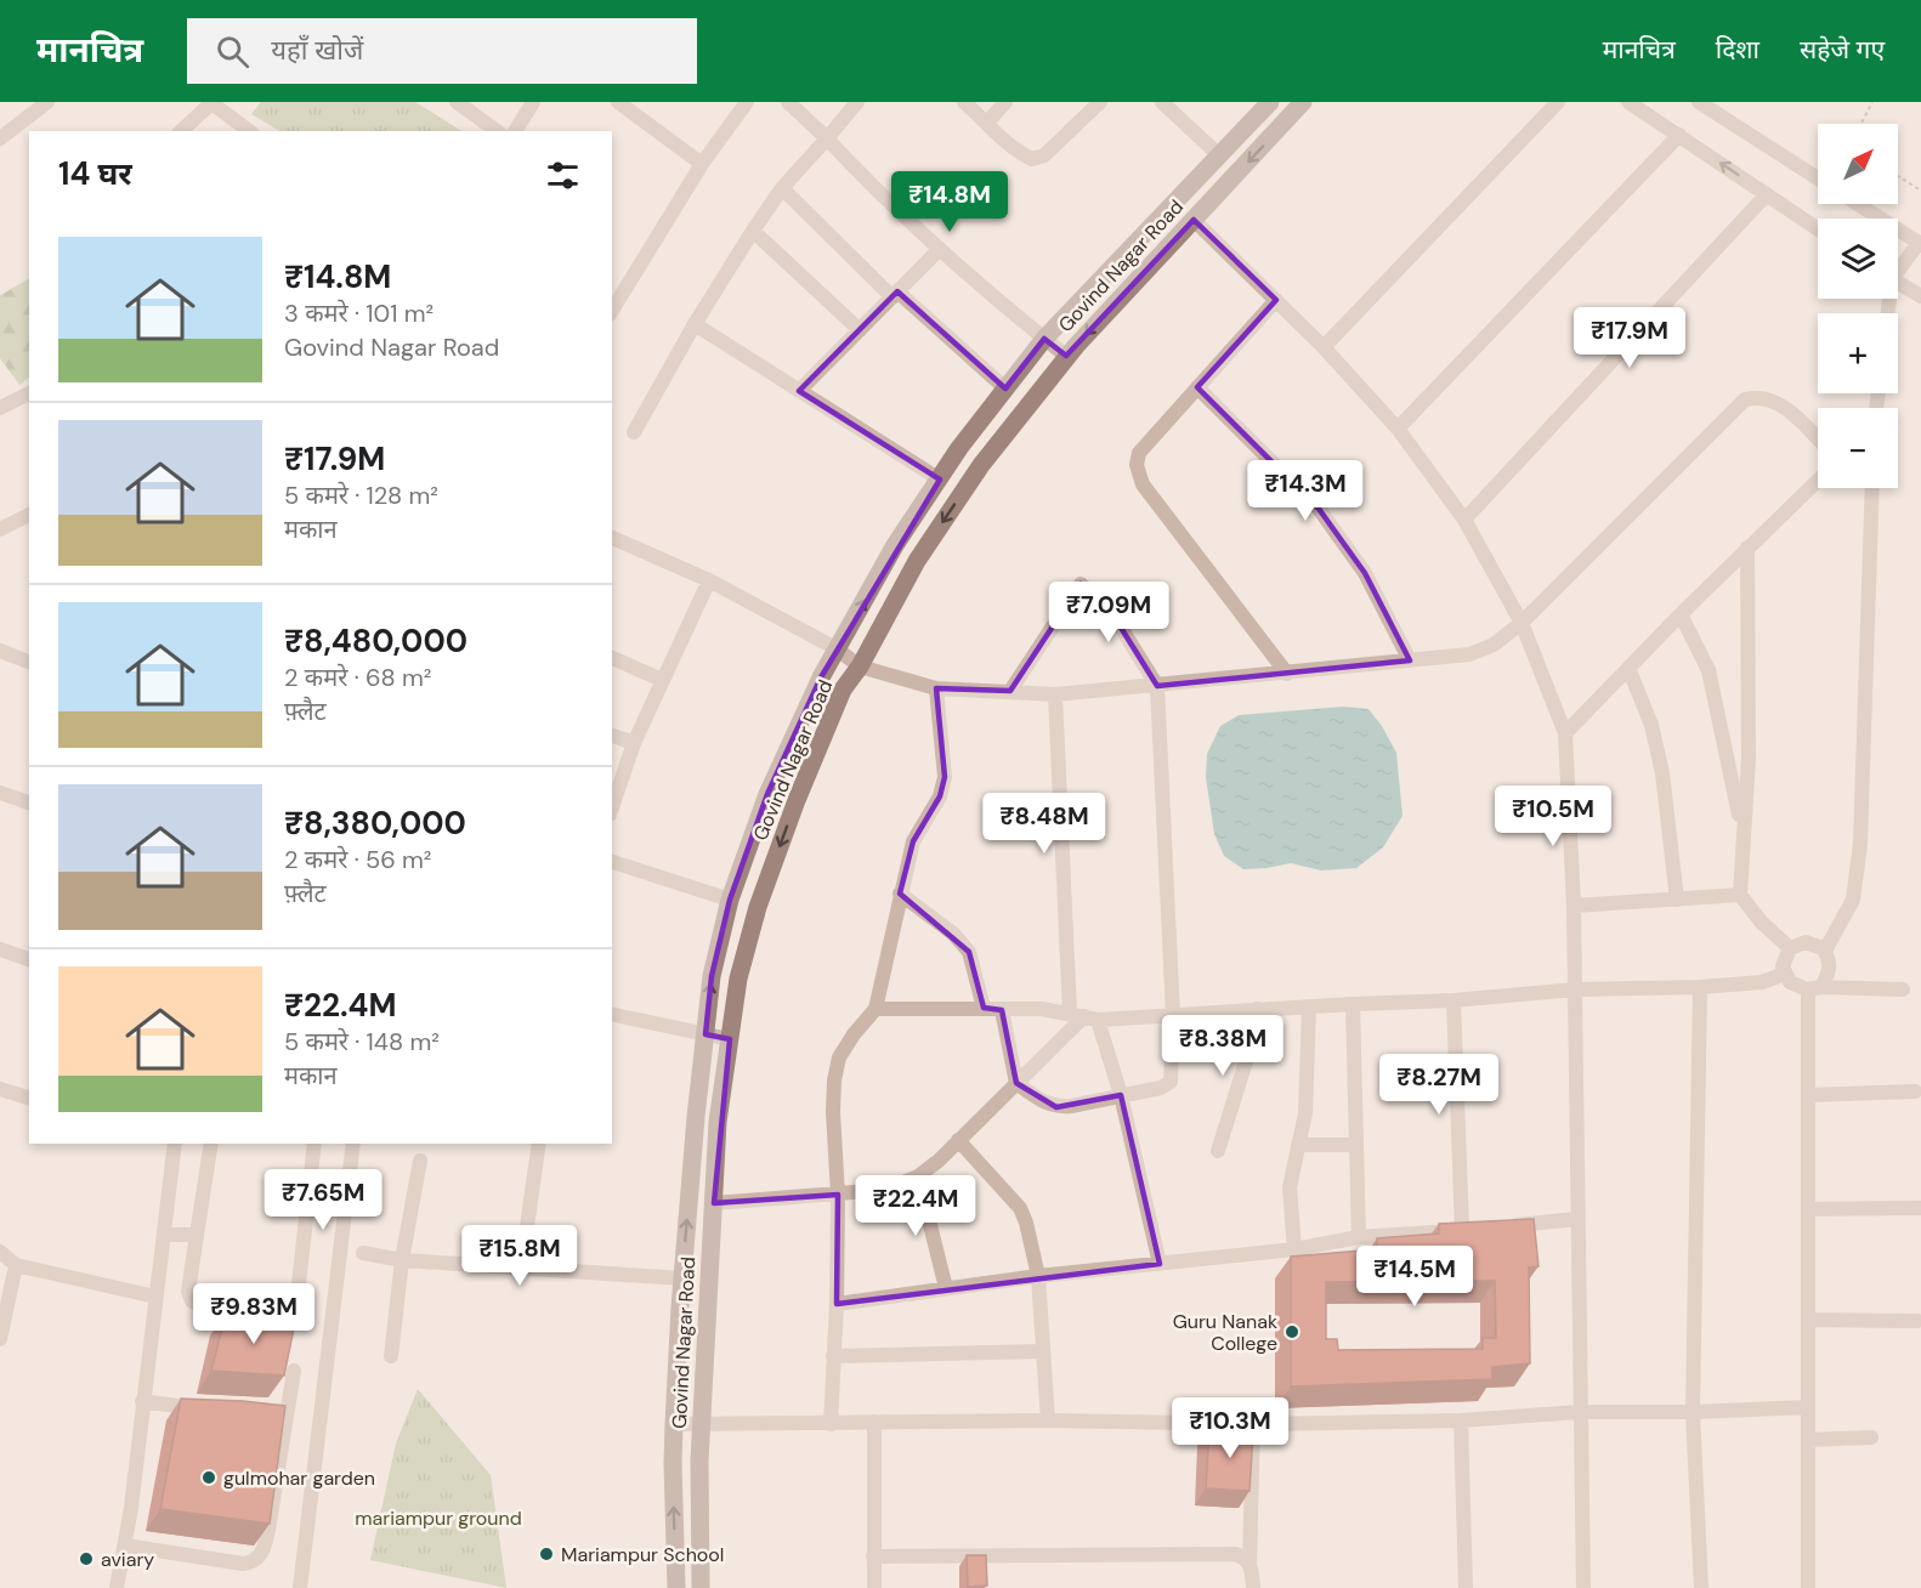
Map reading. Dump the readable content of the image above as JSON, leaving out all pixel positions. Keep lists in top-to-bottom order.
{
  "streets": {
    "main road": ["Govind Nagar Road"]
  },
  "parks": ["mariampur ground"],
  "places": [
    "Guru Nanak College",
    "gulmohar garden",
    "Mariampur School",
    "aviary"
  ],
  "north": "top right",
  "page": {
    "header": "मानचित्र",
    "search": "यहाँ खोजें",
    "nav": ["मानचित्र", "दिशा", "सहेजे गए"],
    "map_buttons": ["+", "−"],
    "heading": "14 घर",
    "price": [
      "₹14.8M",
      "₹17.9M",
      "₹14.3M",
      "₹7.09M",
      "₹10.5M",
      "₹8.48M",
      "₹8.38M",
      "₹8.27M",
      "₹7.65M",
      "₹22.4M",
      "₹15.8M",
      "₹14.5M",
      "₹9.83M",
      "₹10.3M"
    ],
    "list": [
      {
        "name": "₹14.8M",
        "note": "3 कमरे · 101 m² · Govind Nagar Road"
      },
      {
        "name": "₹17.9M",
        "note": "5 कमरे · 128 m² · मकान"
      },
      {
        "name": "₹8,480,000",
        "note": "2 कमरे · 68 m² · फ़्लैट"
      },
      {
        "name": "₹8,380,000",
        "note": "2 कमरे · 56 m² · फ़्लैट"
      },
      {
        "name": "₹22.4M",
        "note": "5 कमरे · 148 m² · मकान"
      }
    ]
  }
}
